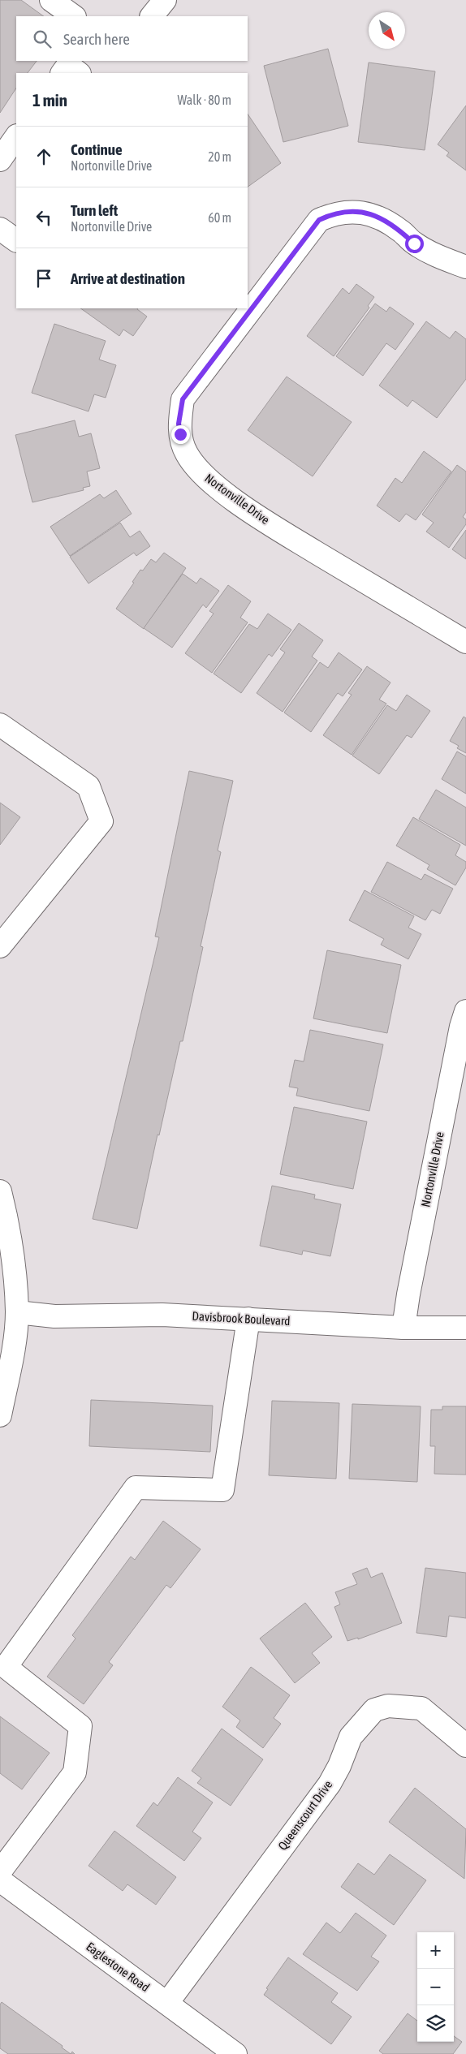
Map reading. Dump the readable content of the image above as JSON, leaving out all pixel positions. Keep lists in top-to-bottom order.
{
  "streets": {
    "street": [
      "Nortonville Drive",
      "Davisbrook Boulevard",
      "Queenscourt Drive",
      "Eaglestone Road"
    ]
  },
  "crossings": [
    ["Nortonville Drive", "Davisbrook Boulevard"],
    ["Queenscourt Drive", "Eaglestone Road"]
  ],
  "north": "bottom right",
  "page": {
    "search": "Search here",
    "heading": ["1 min", "Walk · 80 m"],
    "list": [
      ["Continue", "Nortonville Drive", "20 m"],
      ["Turn left", "Nortonville Drive", "60 m"],
      "Arrive at destination"
    ],
    "map_buttons": ["+", "−"]
  }
}
